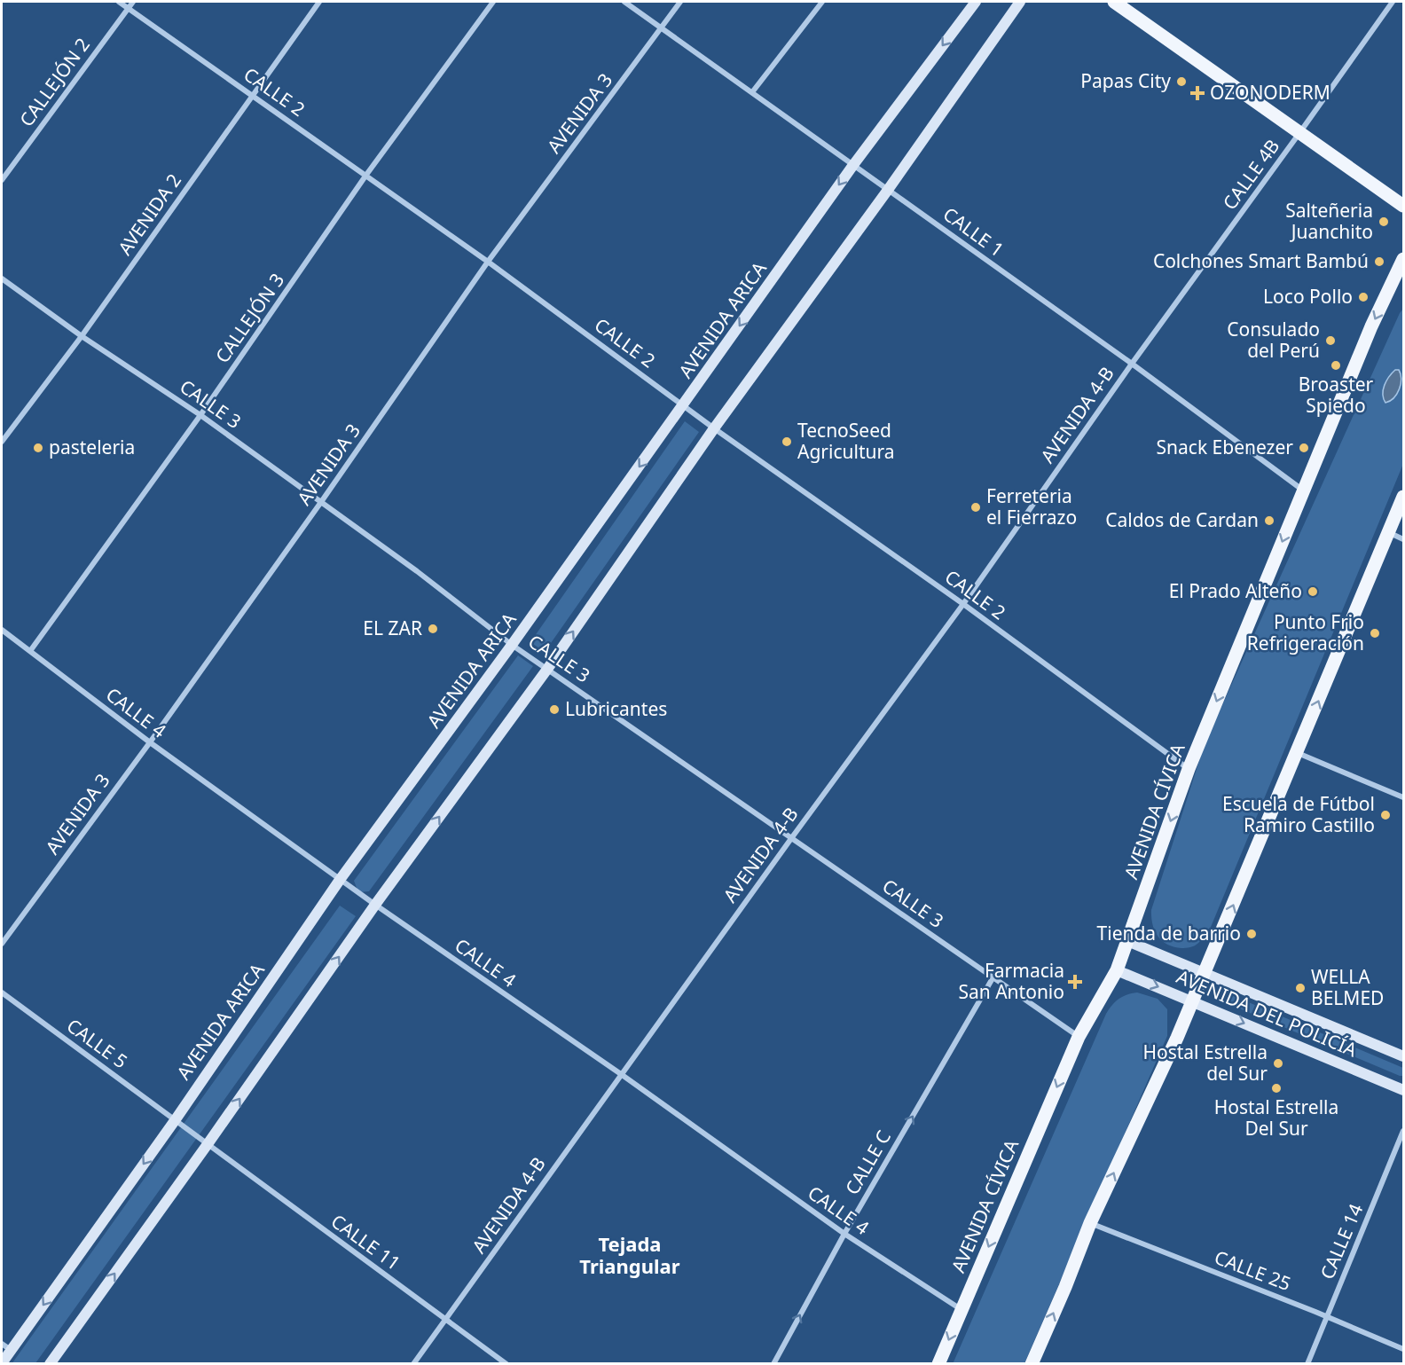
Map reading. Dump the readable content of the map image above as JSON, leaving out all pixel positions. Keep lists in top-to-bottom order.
{
  "streets": {
    "main road": ["AVENIDA CÍVICA"],
    "street": [
      "CALLEJÓN 2",
      "CALLE 2",
      "AVENIDA 3",
      "CALLE 4B",
      "AVENIDA 2",
      "CALLE 1",
      "CALLEJÓN 3",
      "AVENIDA ARICA",
      "CALLE 3",
      "AVENIDA 4-B",
      "CALLE 4",
      "AVENIDA DEL POLICÍA",
      "CALLE 5",
      "CALLE C",
      "CALLE 14",
      "CALLE 11",
      "CALLE 25"
    ]
  },
  "crossings": [
    ["CALLEJÓN 2", "CALLE 2"],
    ["CALLE 2", "AVENIDA 3"],
    ["CALLE 2", "AVENIDA 2"],
    ["CALLE 2", "CALLEJÓN 3"],
    ["CALLE 2", "AVENIDA ARICA"],
    ["CALLE 2", "AVENIDA 4-B"],
    ["CALLE 2", "AVENIDA CÍVICA"],
    ["AVENIDA 3", "CALLE 1"],
    ["AVENIDA 3", "CALLE 3"],
    ["AVENIDA 3", "CALLE 4"],
    ["CALLE 4B", "CALLE 1"],
    ["CALLE 4B", "AVENIDA 4-B"],
    ["AVENIDA 2", "CALLE 3"],
    ["CALLE 1", "AVENIDA ARICA"],
    ["CALLE 1", "AVENIDA 4-B"],
    ["CALLE 1", "AVENIDA CÍVICA"],
    ["CALLEJÓN 3", "CALLE 3"],
    ["CALLEJÓN 3", "CALLE 4"],
    ["AVENIDA ARICA", "CALLE 3"],
    ["AVENIDA ARICA", "CALLE 4"],
    ["AVENIDA ARICA", "CALLE 5"],
    ["CALLE 3", "AVENIDA 4-B"],
    ["CALLE 3", "AVENIDA CÍVICA"],
    ["CALLE 3", "CALLE C"],
    ["AVENIDA 4-B", "CALLE 4"],
    ["AVENIDA 4-B", "CALLE 11"],
    ["CALLE 4", "AVENIDA CÍVICA"],
    ["CALLE 4", "CALLE C"],
    ["AVENIDA CÍVICA", "AVENIDA DEL POLICÍA"],
    ["CALLE 5", "CALLE 11"],
    ["CALLE 14", "CALLE 25"]
  ],
  "one_way": ["CALLE C"],
  "districts": ["Tejada Triangular"],
  "places": {
    "other": [
      "Papas City",
      "Salteñeria Juanchito",
      "Colchones Smart Bambú",
      "Loco Pollo",
      "Consulado del Perú",
      "Broaster Spiedo",
      "TecnoSeed Agricultura",
      "pasteleria",
      "Snack Ebenezer",
      "Ferreteria el Fierrazo",
      "Caldos de Cardan",
      "El Prado Alteño",
      "EL ZAR",
      "Punto Frio Refrigeración",
      "Lubricantes",
      "Escuela de Fútbol Ramiro Castillo",
      "Tienda de barrio",
      "WELLA BELMED",
      "Hostal Estrella del Sur",
      "Hostal Estrella Del Sur"
    ],
    "health": ["OZONODERM", "Farmacia San Antonio"]
  }
}
